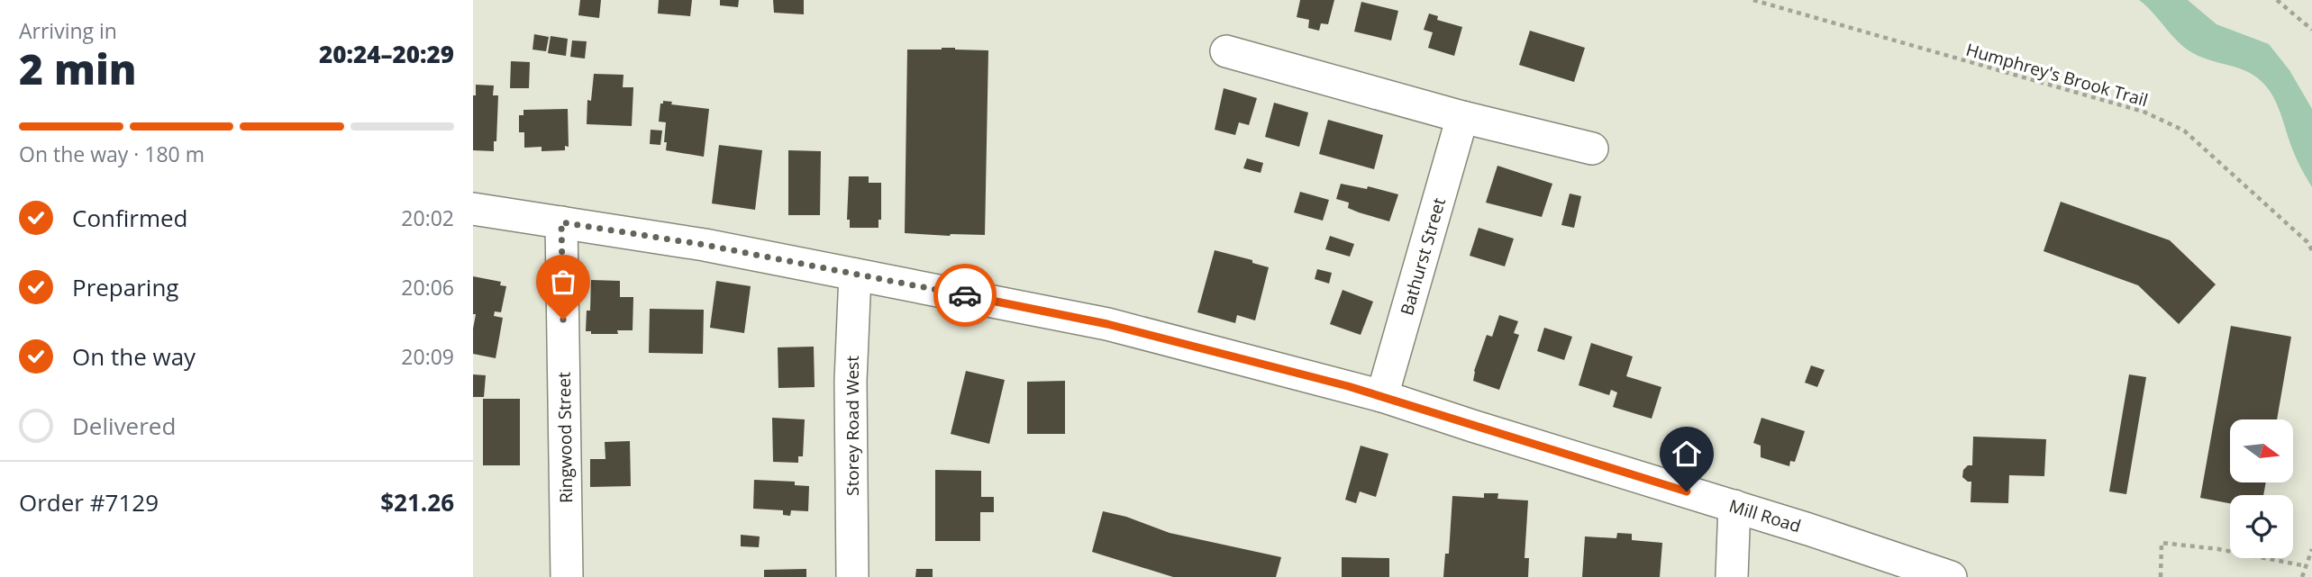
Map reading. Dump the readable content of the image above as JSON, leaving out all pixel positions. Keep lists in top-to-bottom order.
{
  "streets": {
    "street": [
      "Bathurst Street",
      "Storey Road West",
      "Ringwood Street",
      "Mill Road"
    ],
    "path": ["Humphrey's Brook Trail"]
  },
  "crossings": [
    ["Bathurst Street", "Mill Road"],
    ["Storey Road West", "Mill Road"],
    ["Ringwood Street", "Mill Road"]
  ],
  "north": "right",
  "page": {
    "heading": ["2 min", "Arriving in", "20:24–20:29"],
    "panel": ["Order #7129", "$21.26"],
    "bar": "On the way · 180 m",
    "list": [
      ["Confirmed", "20:02"],
      ["Preparing", "20:06"],
      ["On the way", "20:09"],
      "Delivered"
    ]
  }
}
